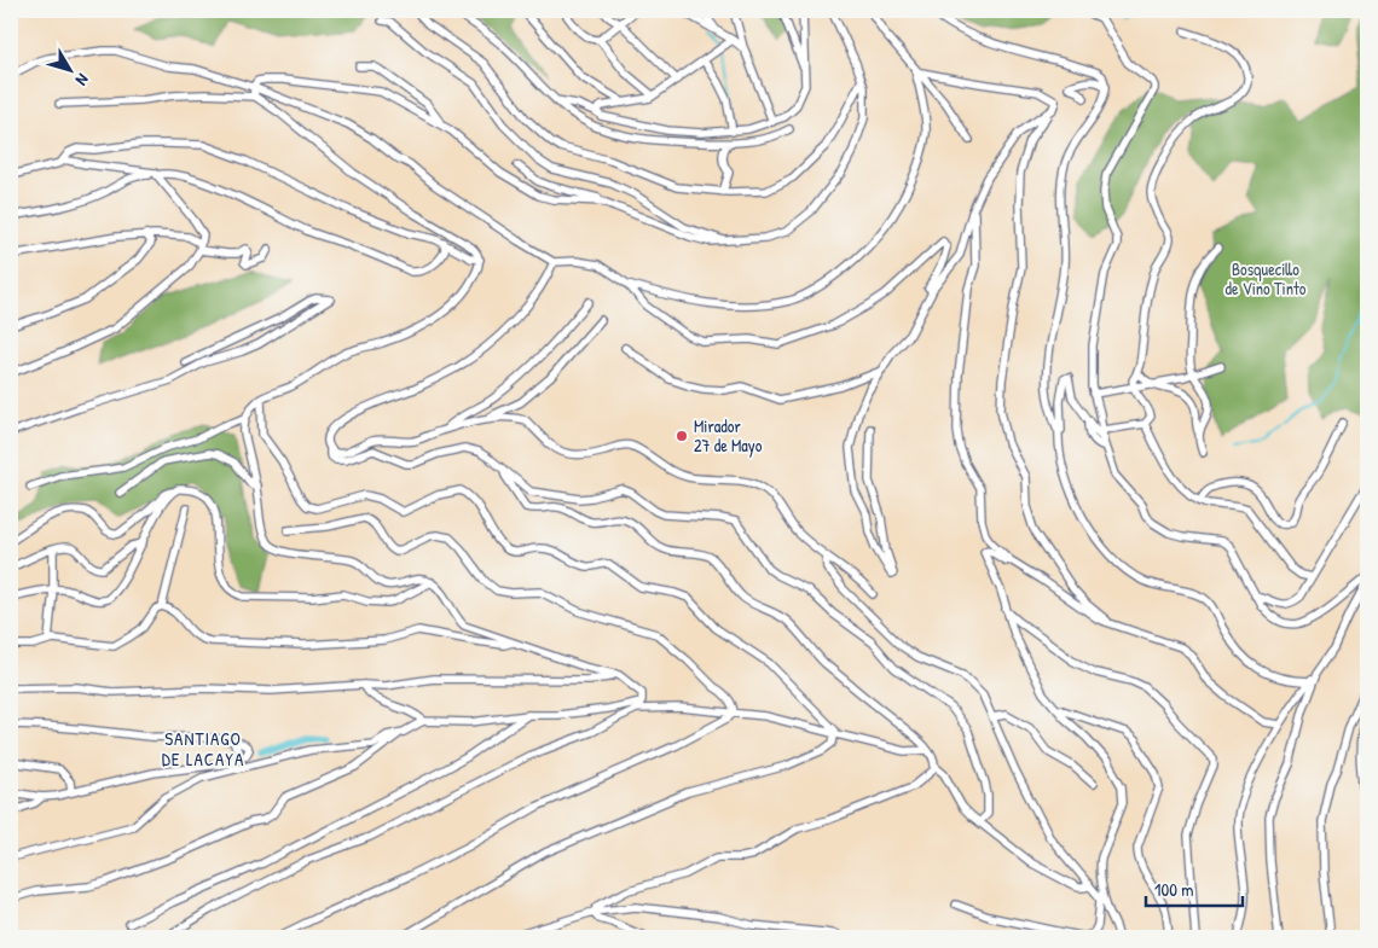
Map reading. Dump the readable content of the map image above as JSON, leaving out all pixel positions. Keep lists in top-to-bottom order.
{
  "districts": ["SANTIAGO DE LACAYA"],
  "parks": ["Bosquecillo de Vino Tinto"],
  "places": ["Mirador 27 de Mayo"],
  "scale_bar": "100 m",
  "north": "bottom right"
}
